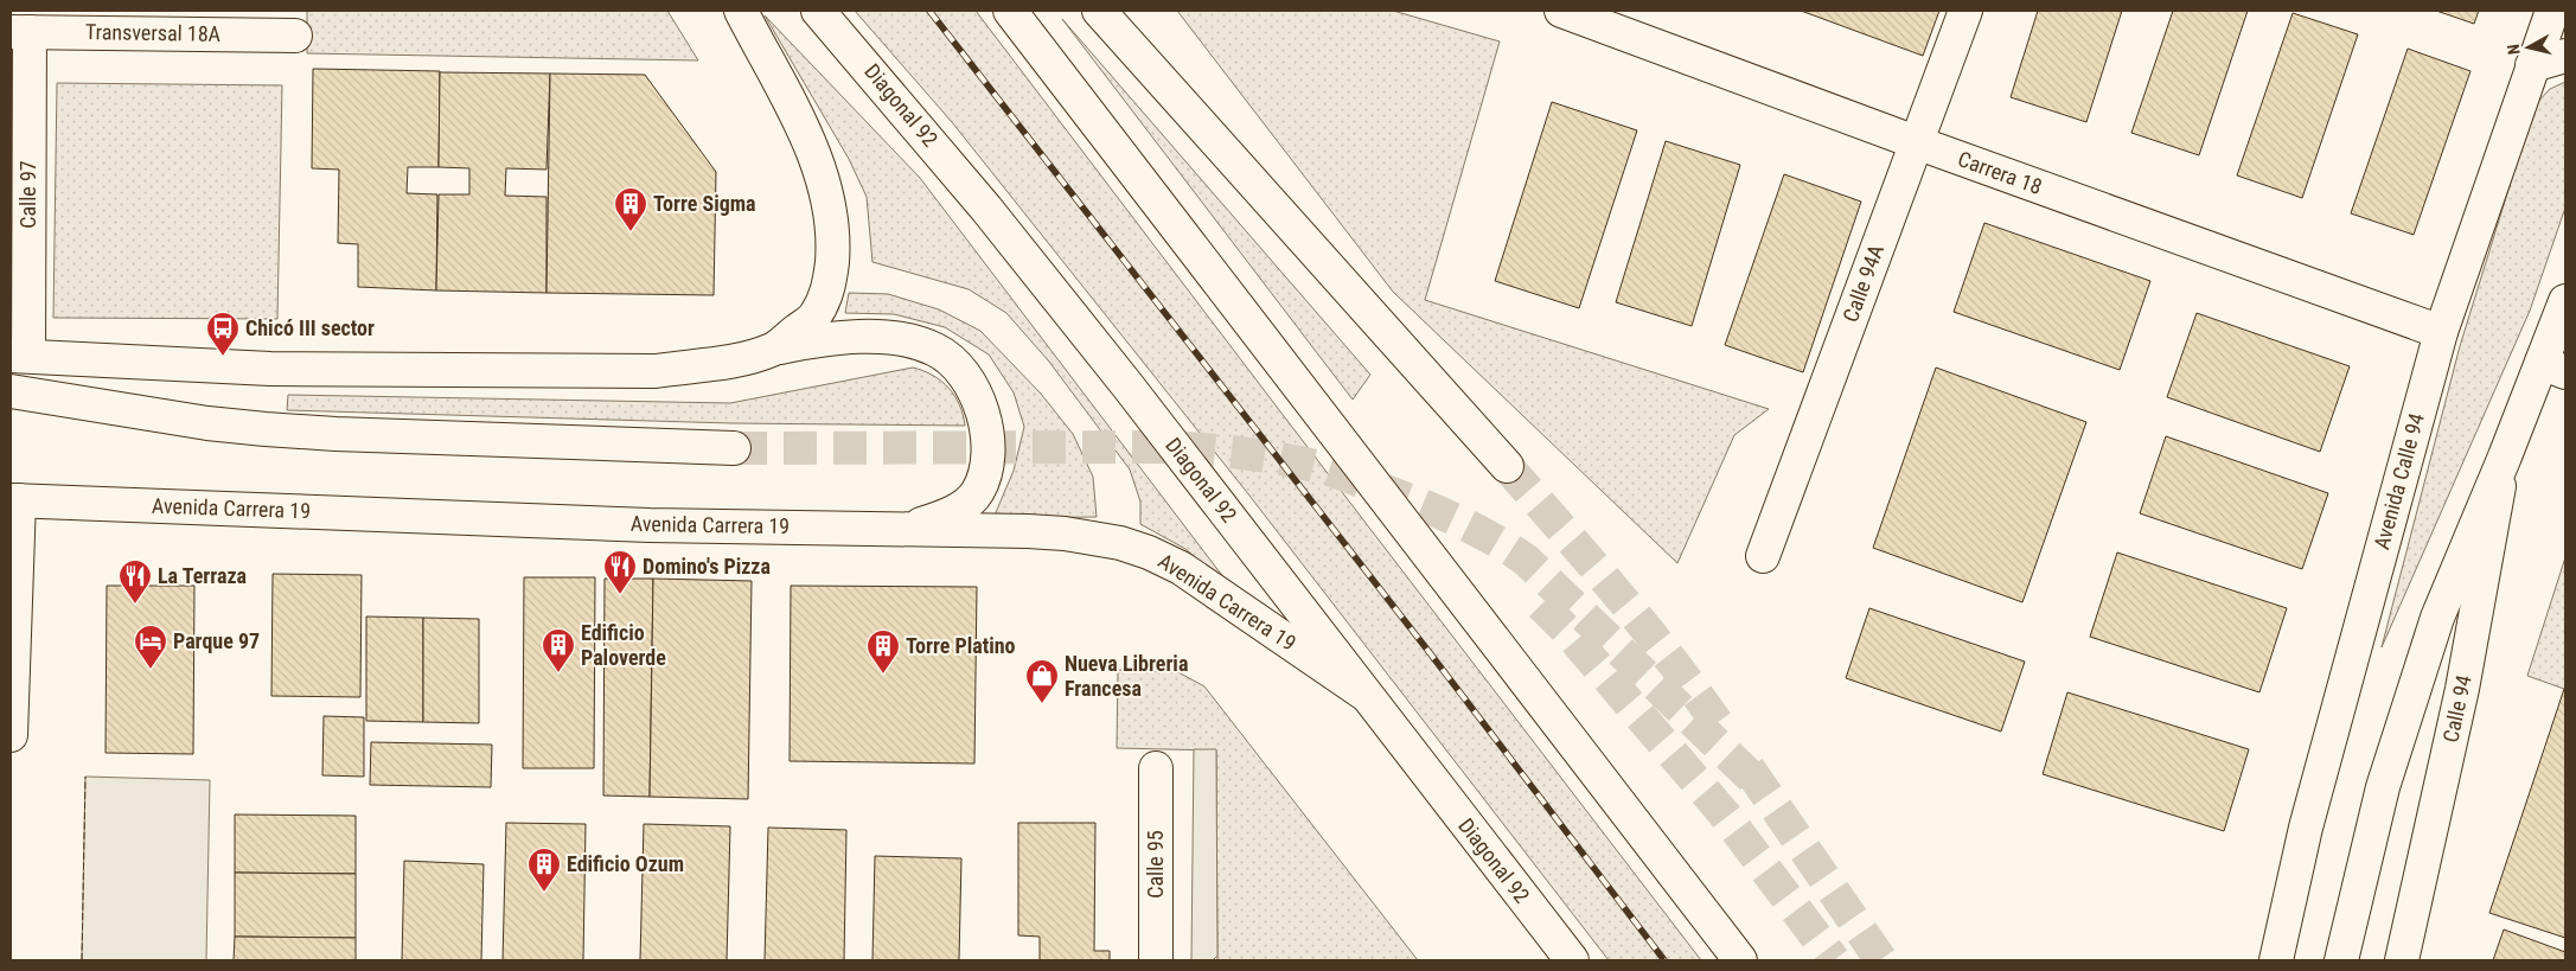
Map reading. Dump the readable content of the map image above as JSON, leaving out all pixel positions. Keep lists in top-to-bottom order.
{
  "streets": {
    "main road": [
      "Transversal 18A",
      "Diagonal 92",
      "Carrera 18",
      "Calle 97",
      "Calle 94A",
      "Avenida Calle 94",
      "Avenida Carrera 19",
      "Calle 94",
      "Calle 95"
    ]
  },
  "crossings": [
    ["Transversal 18A", "Calle 97"],
    ["Diagonal 92", "Avenida Carrera 19"],
    ["Carrera 18", "Calle 94A"],
    ["Carrera 18", "Avenida Calle 94"]
  ],
  "places": {
    "building": [
      "Torre Sigma",
      "Edificio Paloverde",
      "Torre Platino",
      "Edificio Ozum"
    ],
    "bus stop": ["Chicó III sector"],
    "restaurant": ["Domino's Pizza", "La Terraza"],
    "hotel": ["Parque 97"],
    "shop": ["Nueva Libreria Francesa"]
  },
  "north": "left"
}
